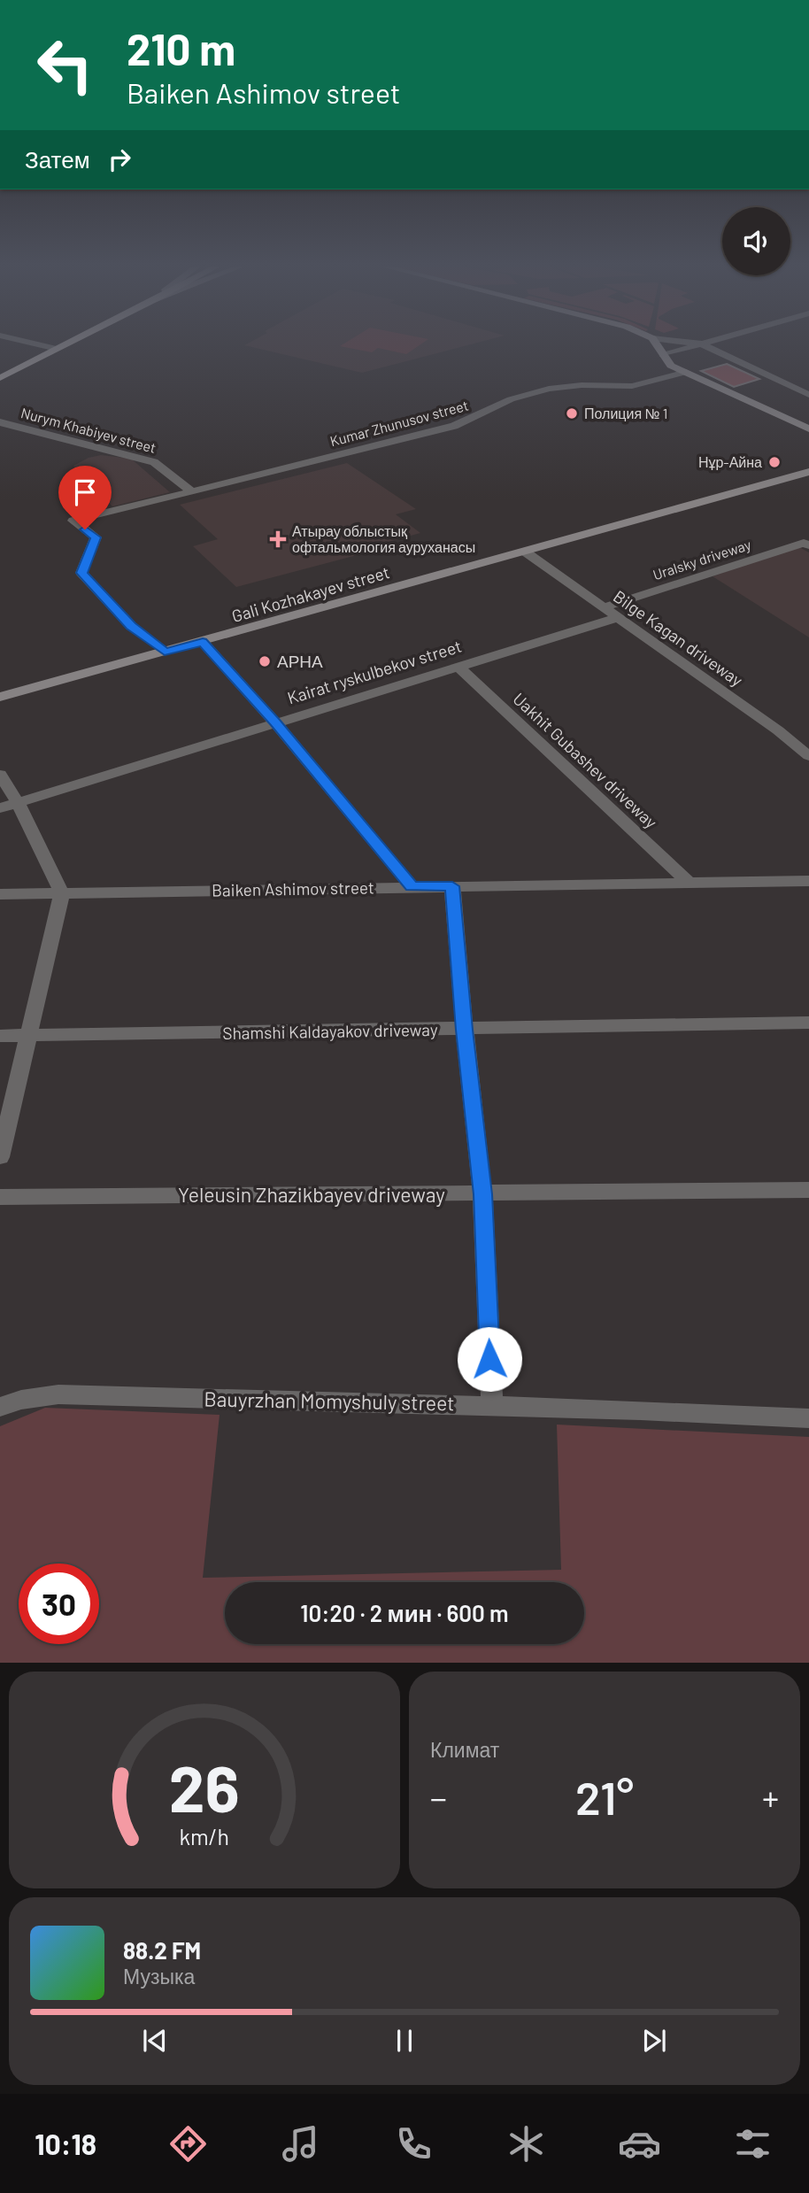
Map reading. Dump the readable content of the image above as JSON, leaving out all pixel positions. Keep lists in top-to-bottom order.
{
  "streets": {
    "street": [
      "Kumar Zhunusov street",
      "Nurym Khabiyev street",
      "Uralsky driveway",
      "Gali Kozhakayev street",
      "Bilge Kagan driveway",
      "Kairat ryskulbekov street",
      "Uakhit Gubashev driveway",
      "Baiken Ashimov street",
      "Shamshi Kaldayakov driveway",
      "Yeleusin Zhazikbayev driveway",
      "Bauyrzhan Momyshuly street"
    ]
  },
  "crossings": [
    ["Kumar Zhunusov street", "Nurym Khabiyev street"],
    ["Uralsky driveway", "Bilge Kagan driveway"],
    ["Gali Kozhakayev street", "Bilge Kagan driveway"],
    ["Bilge Kagan driveway", "Kairat ryskulbekov street"],
    ["Kairat ryskulbekov street", "Uakhit Gubashev driveway"],
    ["Uakhit Gubashev driveway", "Baiken Ashimov street"]
  ],
  "places": {
    "other": ["Полиция № 1", "Нұр-Айна", "АРНА"],
    "health": ["Атырау облыстық офтальмология ауруханасы"]
  },
  "page": {
    "turn": ["210 m", "Baiken Ashimov street"],
    "then": "Затем",
    "limit": "30",
    "trip": "10:20 · 2 мин · 600 m",
    "tile": "Климат",
    "heat": ["−", "21°", "+"],
    "song": ["88.2 FM", "Музыка"],
    "tabs": "10:18",
    "gauge": ["26", "km/h"]
  }
}
